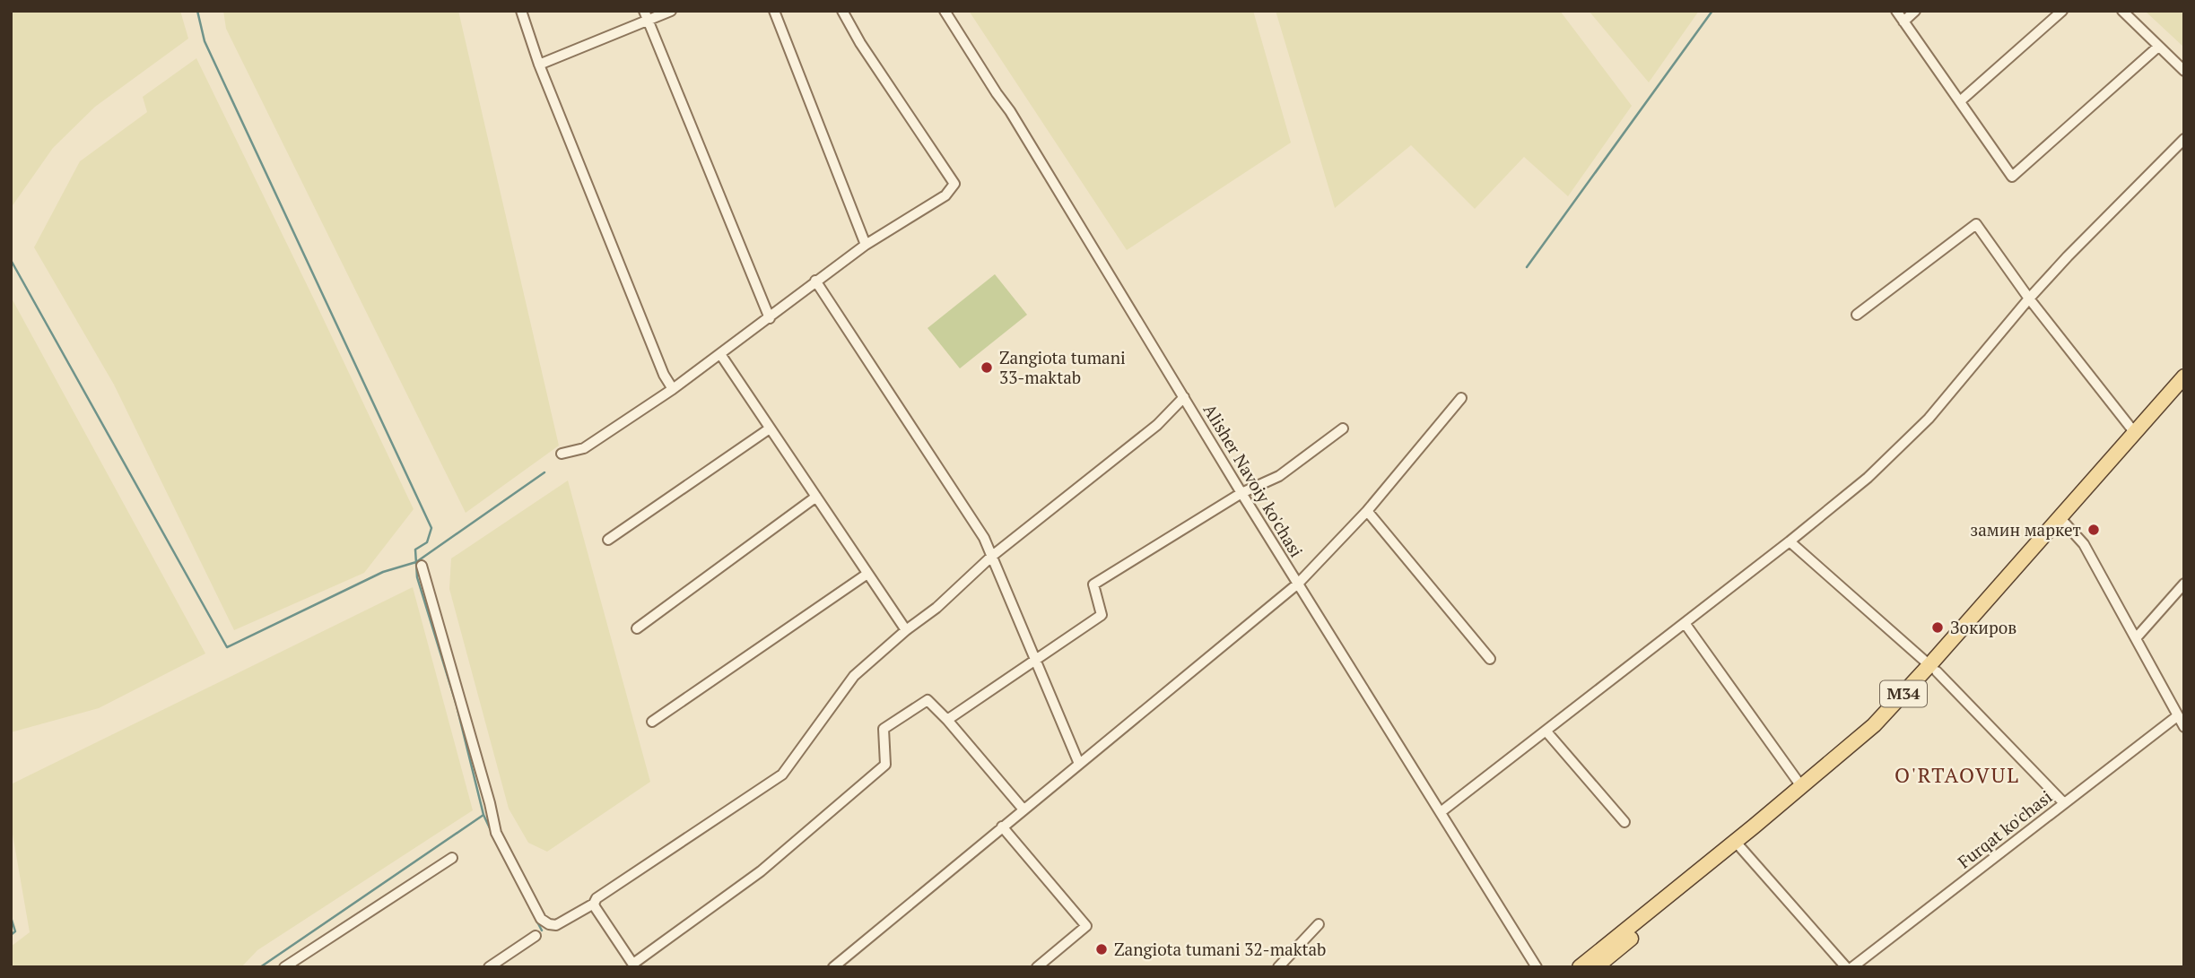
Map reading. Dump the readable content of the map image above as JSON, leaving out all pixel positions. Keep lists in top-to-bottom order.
{
  "streets": {
    "main road": ["M34"],
    "street": ["Alisher Navoiy ko'chasi", "Furqat ko'chasi"]
  },
  "districts": ["O'RTAOVUL"],
  "places": [
    "Zangiota tumani 33-maktab",
    "замин маркет",
    "Зокиров",
    "Zangiota tumani 32-maktab"
  ]
}
